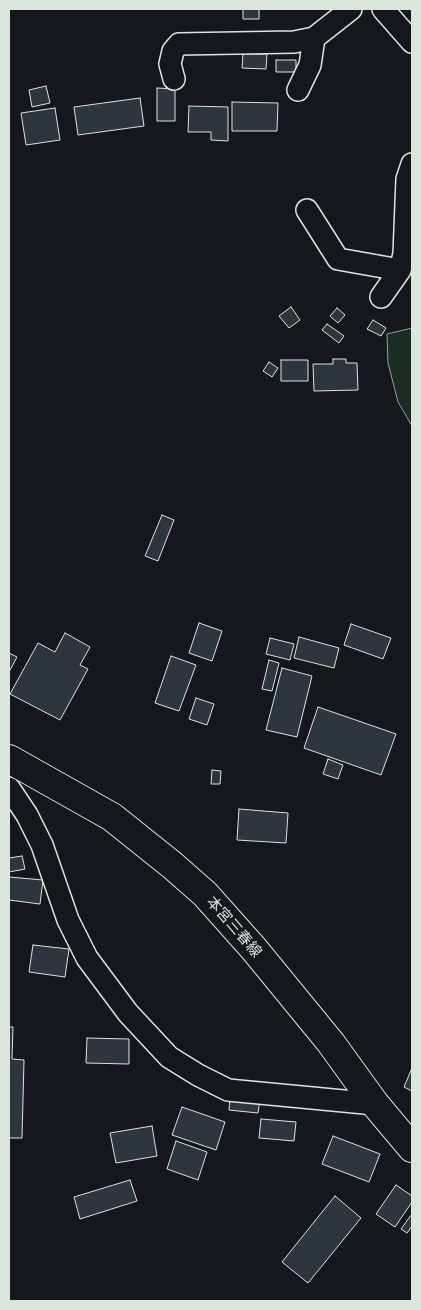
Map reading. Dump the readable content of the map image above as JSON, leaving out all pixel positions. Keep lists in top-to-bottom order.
{
  "streets": {
    "main road": ["本宮三春線"]
  }
}
